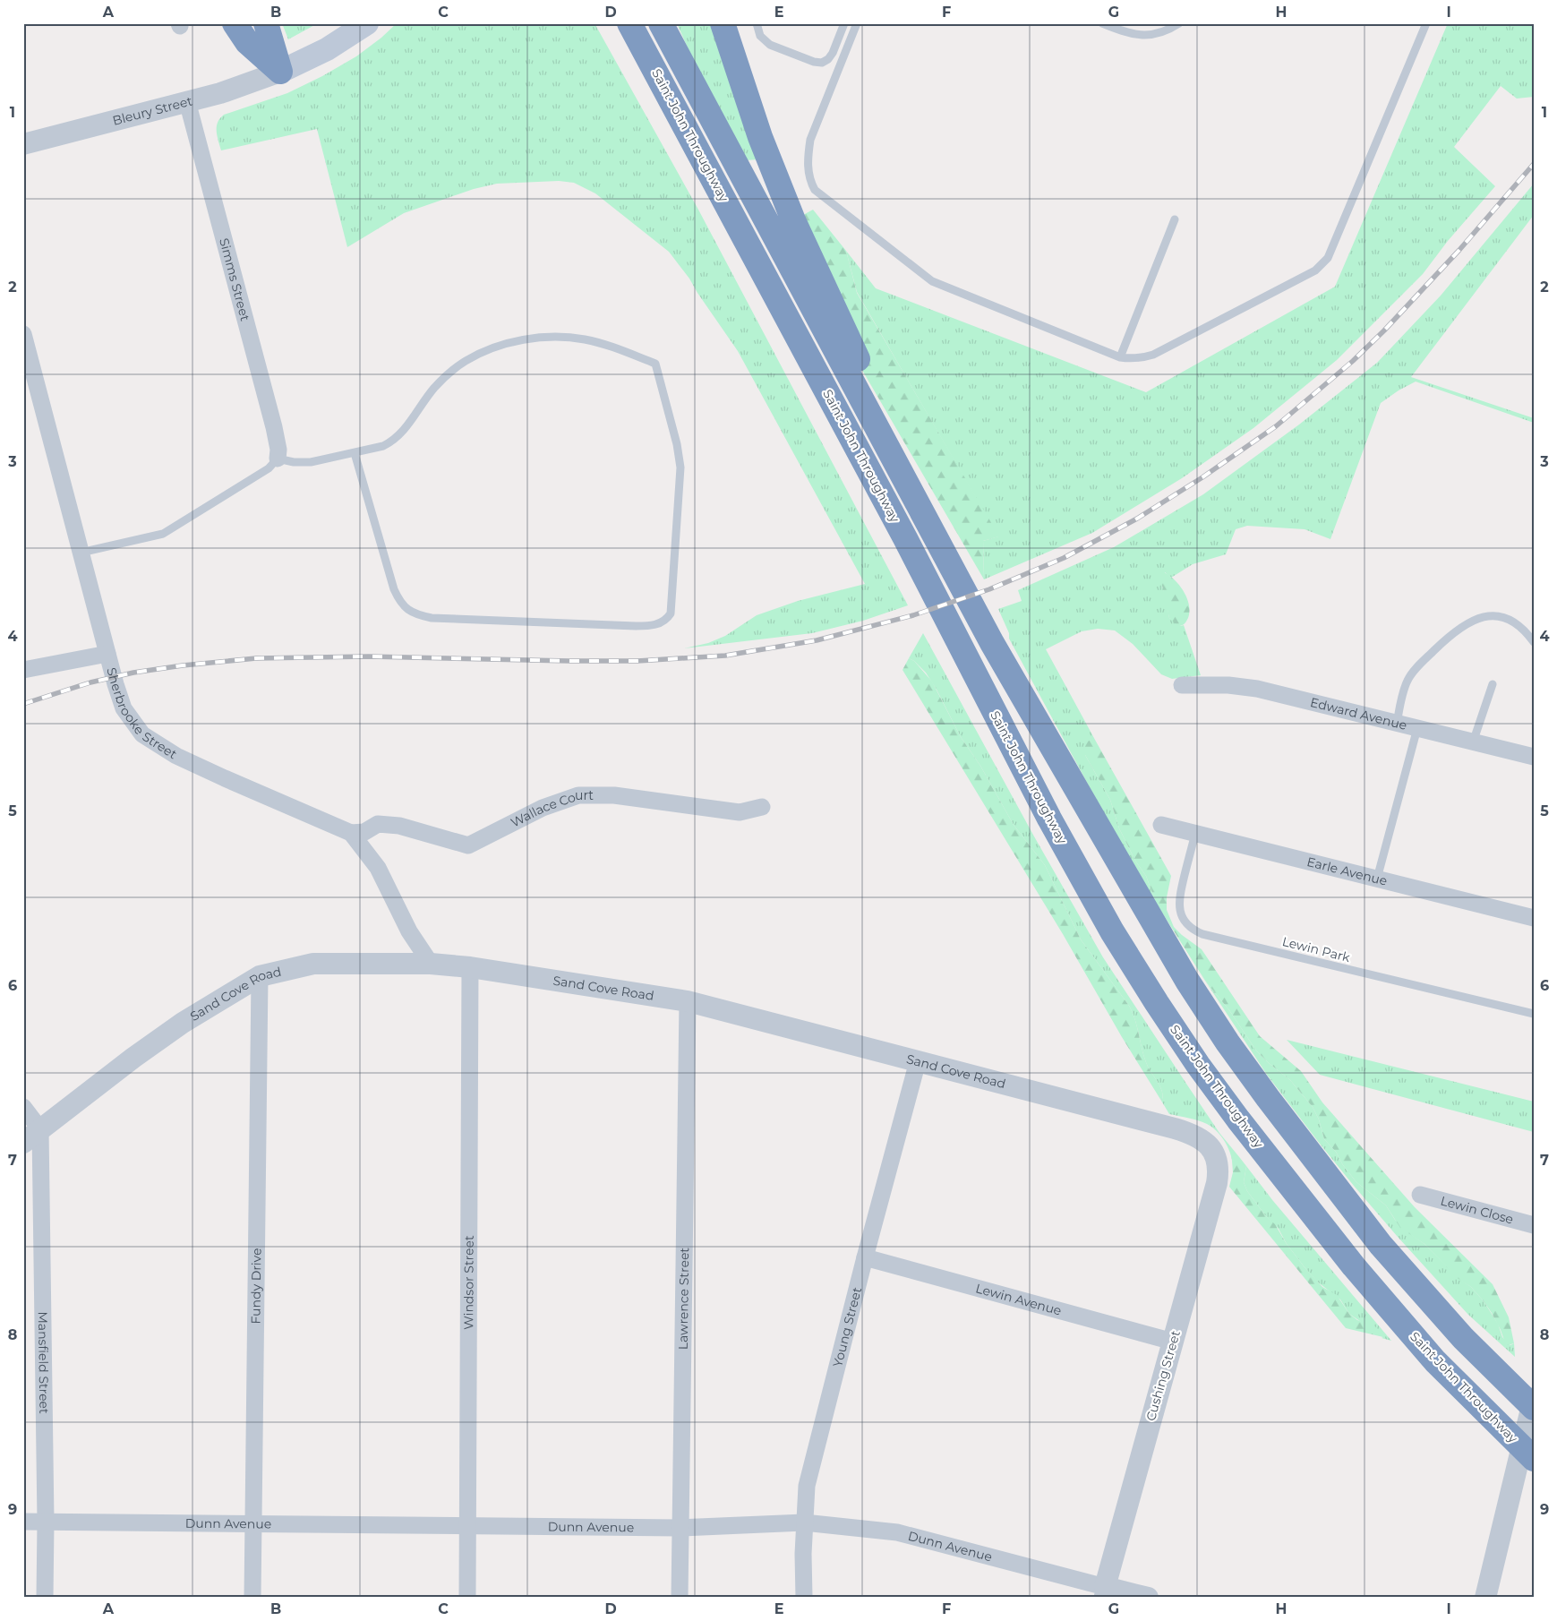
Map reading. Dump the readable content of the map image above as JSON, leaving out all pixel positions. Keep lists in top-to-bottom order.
{
  "streets": {
    "highway": ["Saint John Throughway"],
    "street": [
      "Bleury Street",
      "Simms Street",
      "Sherbrooke Street",
      "Edward Avenue",
      "Wallace Court",
      "Earle Avenue",
      "Sand Cove Road",
      "Lewin Close",
      "Windsor Street",
      "Fundy Drive",
      "Lawrence Street",
      "Lewin Avenue",
      "Young Street",
      "Mansfield Street",
      "Cushing Street",
      "Dunn Avenue"
    ],
    "lane": ["Lewin Park"]
  },
  "crossings": [
    ["Bleury Street", "Simms Street"],
    ["Sherbrooke Street", "Wallace Court"],
    ["Sherbrooke Street", "Sand Cove Road"],
    ["Earle Avenue", "Lewin Park"],
    ["Sand Cove Road", "Windsor Street"],
    ["Sand Cove Road", "Fundy Drive"],
    ["Sand Cove Road", "Lawrence Street"],
    ["Sand Cove Road", "Young Street"],
    ["Sand Cove Road", "Mansfield Street"],
    ["Sand Cove Road", "Cushing Street"],
    ["Windsor Street", "Dunn Avenue"],
    ["Fundy Drive", "Dunn Avenue"],
    ["Lawrence Street", "Dunn Avenue"],
    ["Lewin Avenue", "Young Street"],
    ["Lewin Avenue", "Cushing Street"],
    ["Young Street", "Dunn Avenue"],
    ["Mansfield Street", "Dunn Avenue"],
    ["Cushing Street", "Dunn Avenue"]
  ],
  "grid": {
    "columns": [
      "A",
      "B",
      "C",
      "D",
      "E",
      "F",
      "G",
      "H",
      "I"
    ],
    "rows": [
      "1",
      "2",
      "3",
      "4",
      "5",
      "6",
      "7",
      "8",
      "9"
    ]
  }
}
